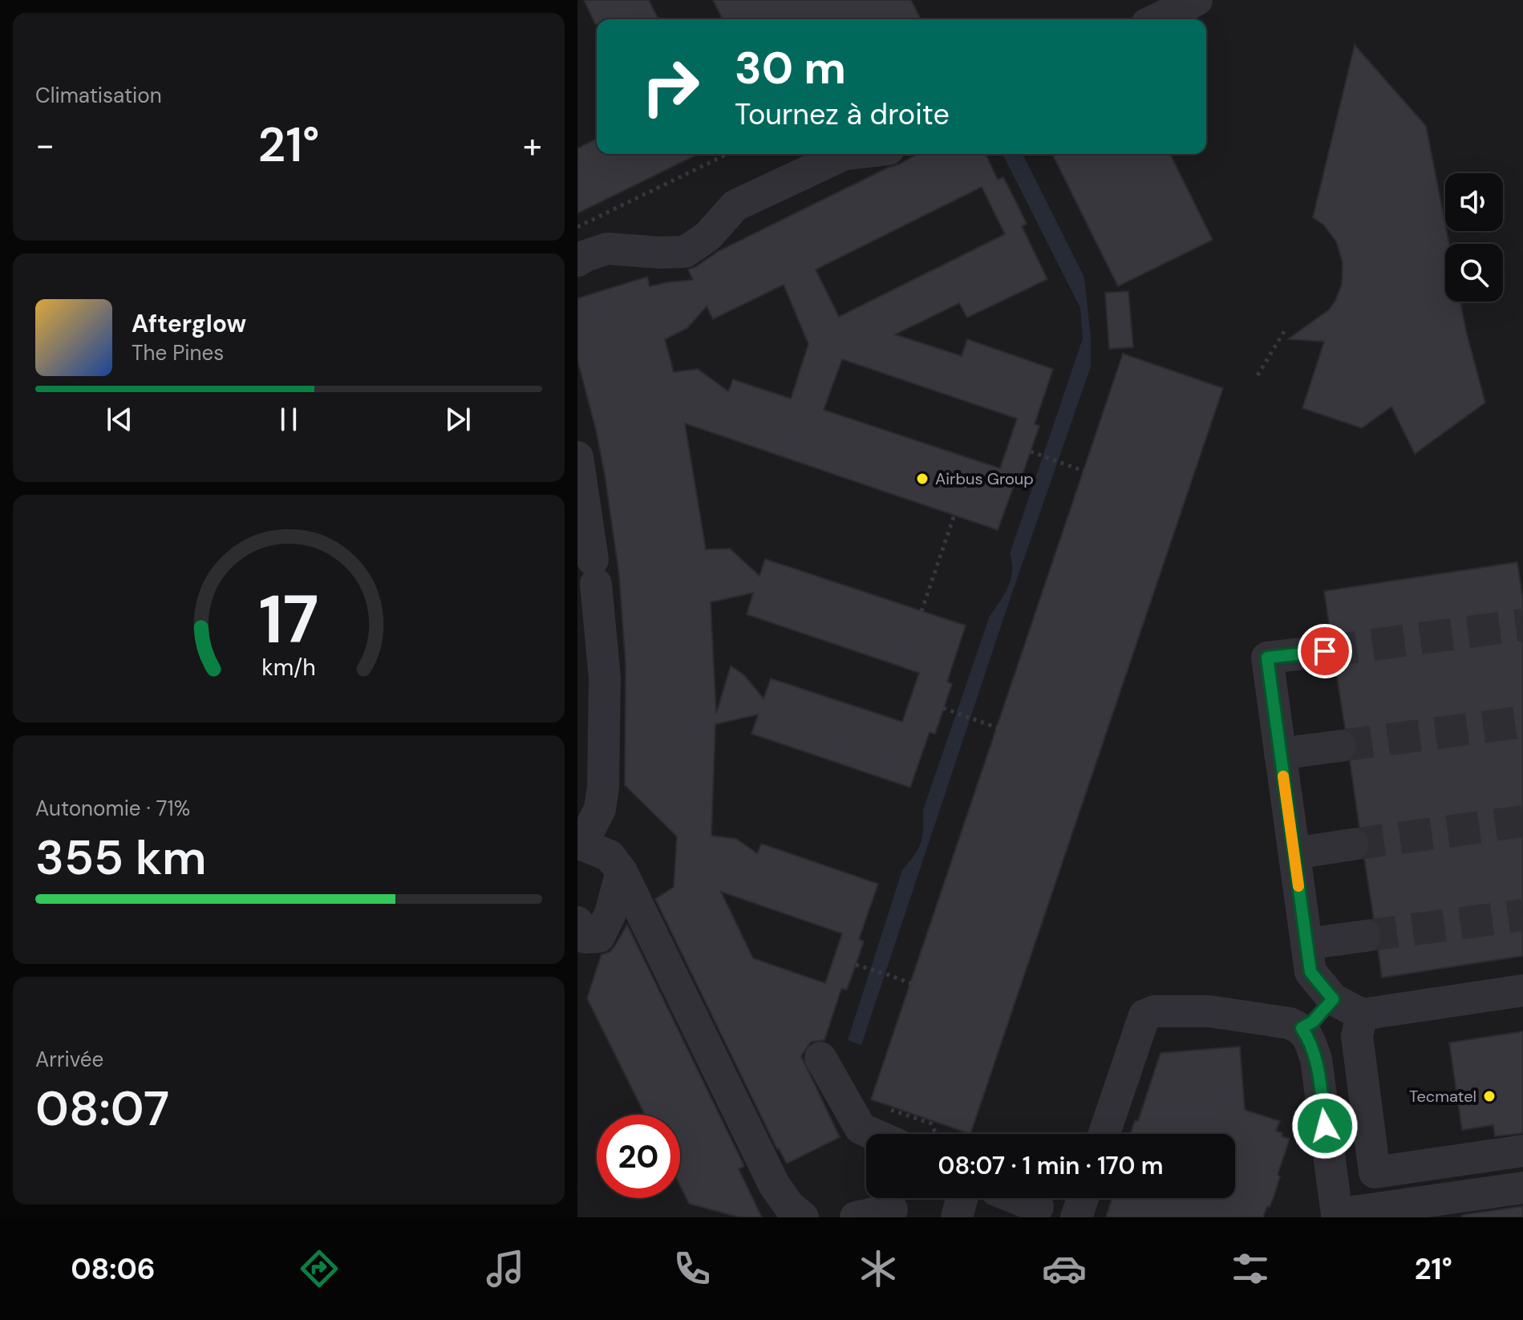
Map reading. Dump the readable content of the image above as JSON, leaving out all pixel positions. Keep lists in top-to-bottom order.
{
  "places": ["Airbus Group", "Tecmatel"],
  "page": {
    "tile": [
      "Climatisation",
      ["Autonomie · 71%", "355 km"],
      ["Arrivée", "08:07"]
    ],
    "turn": ["30 m", "Tournez à droite"],
    "heat": ["−", "21°", "+"],
    "song": ["Afterglow", "The Pines"],
    "limit": "20",
    "trip": "08:07 · 1 min · 170 m",
    "tabs": ["08:06", "21°"],
    "gauge": ["17", "km/h"]
  }
}
